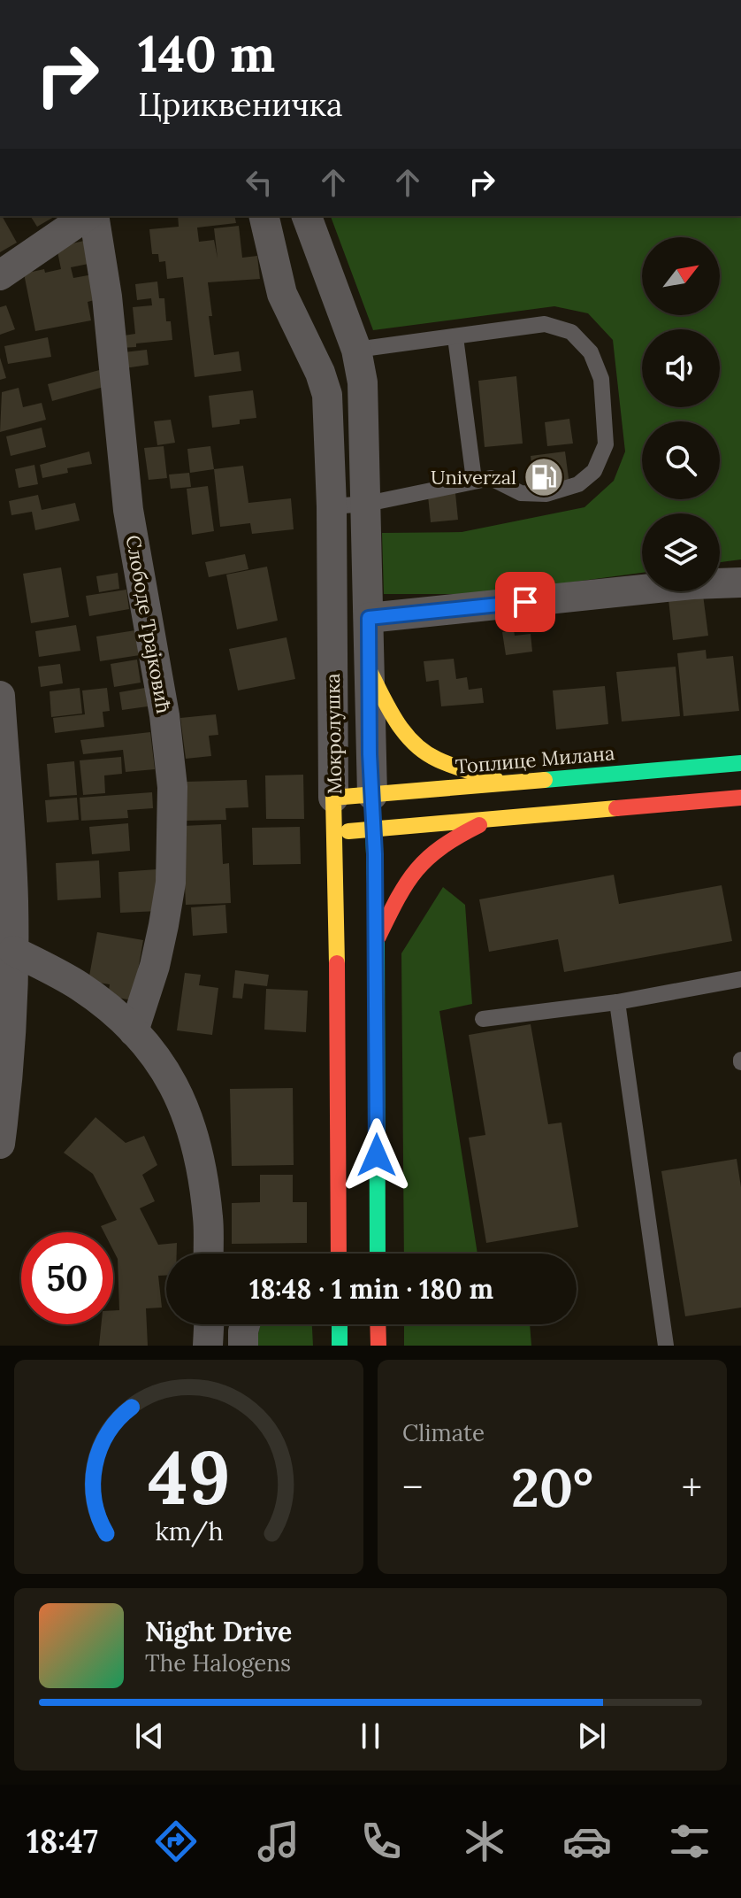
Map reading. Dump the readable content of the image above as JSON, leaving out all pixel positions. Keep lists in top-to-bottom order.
{
  "streets": {
    "main road": ["Мокролушка", "Топлице Милана"],
    "street": ["Слободе Трајковић"]
  },
  "crossings": [
    ["Мокролушка", "Топлице Милана"]
  ],
  "places": {
    "fuel station": ["Univerzal"]
  },
  "north": "top right",
  "page": {
    "turn": ["140 m", "Цриквеничка"],
    "limit": "50",
    "trip": "18:48 · 1 min · 180 m",
    "tile": "Climate",
    "heat": ["−", "20°", "+"],
    "song": ["Night Drive", "The Halogens"],
    "tabs": "18:47",
    "gauge": ["49", "km/h"]
  }
}
